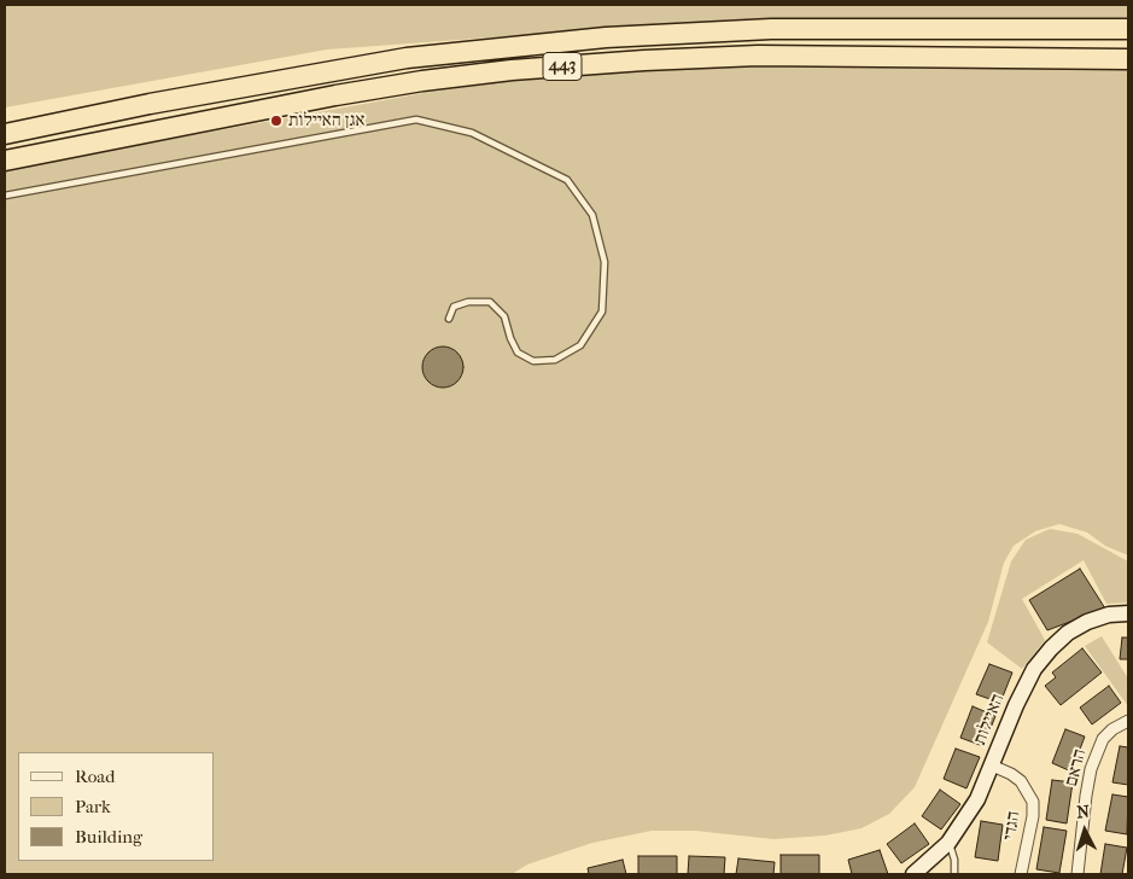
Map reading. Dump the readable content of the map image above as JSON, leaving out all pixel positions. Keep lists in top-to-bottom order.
{
  "streets": {
    "highway": ["443"],
    "street": ["האיילות", "הראם", "הגדי"]
  },
  "crossings": [
    ["האיילות", "הגדי"]
  ],
  "places": ["אגן האיילות"],
  "legend": ["Road", "Park", "Building"],
  "north": "top"
}
